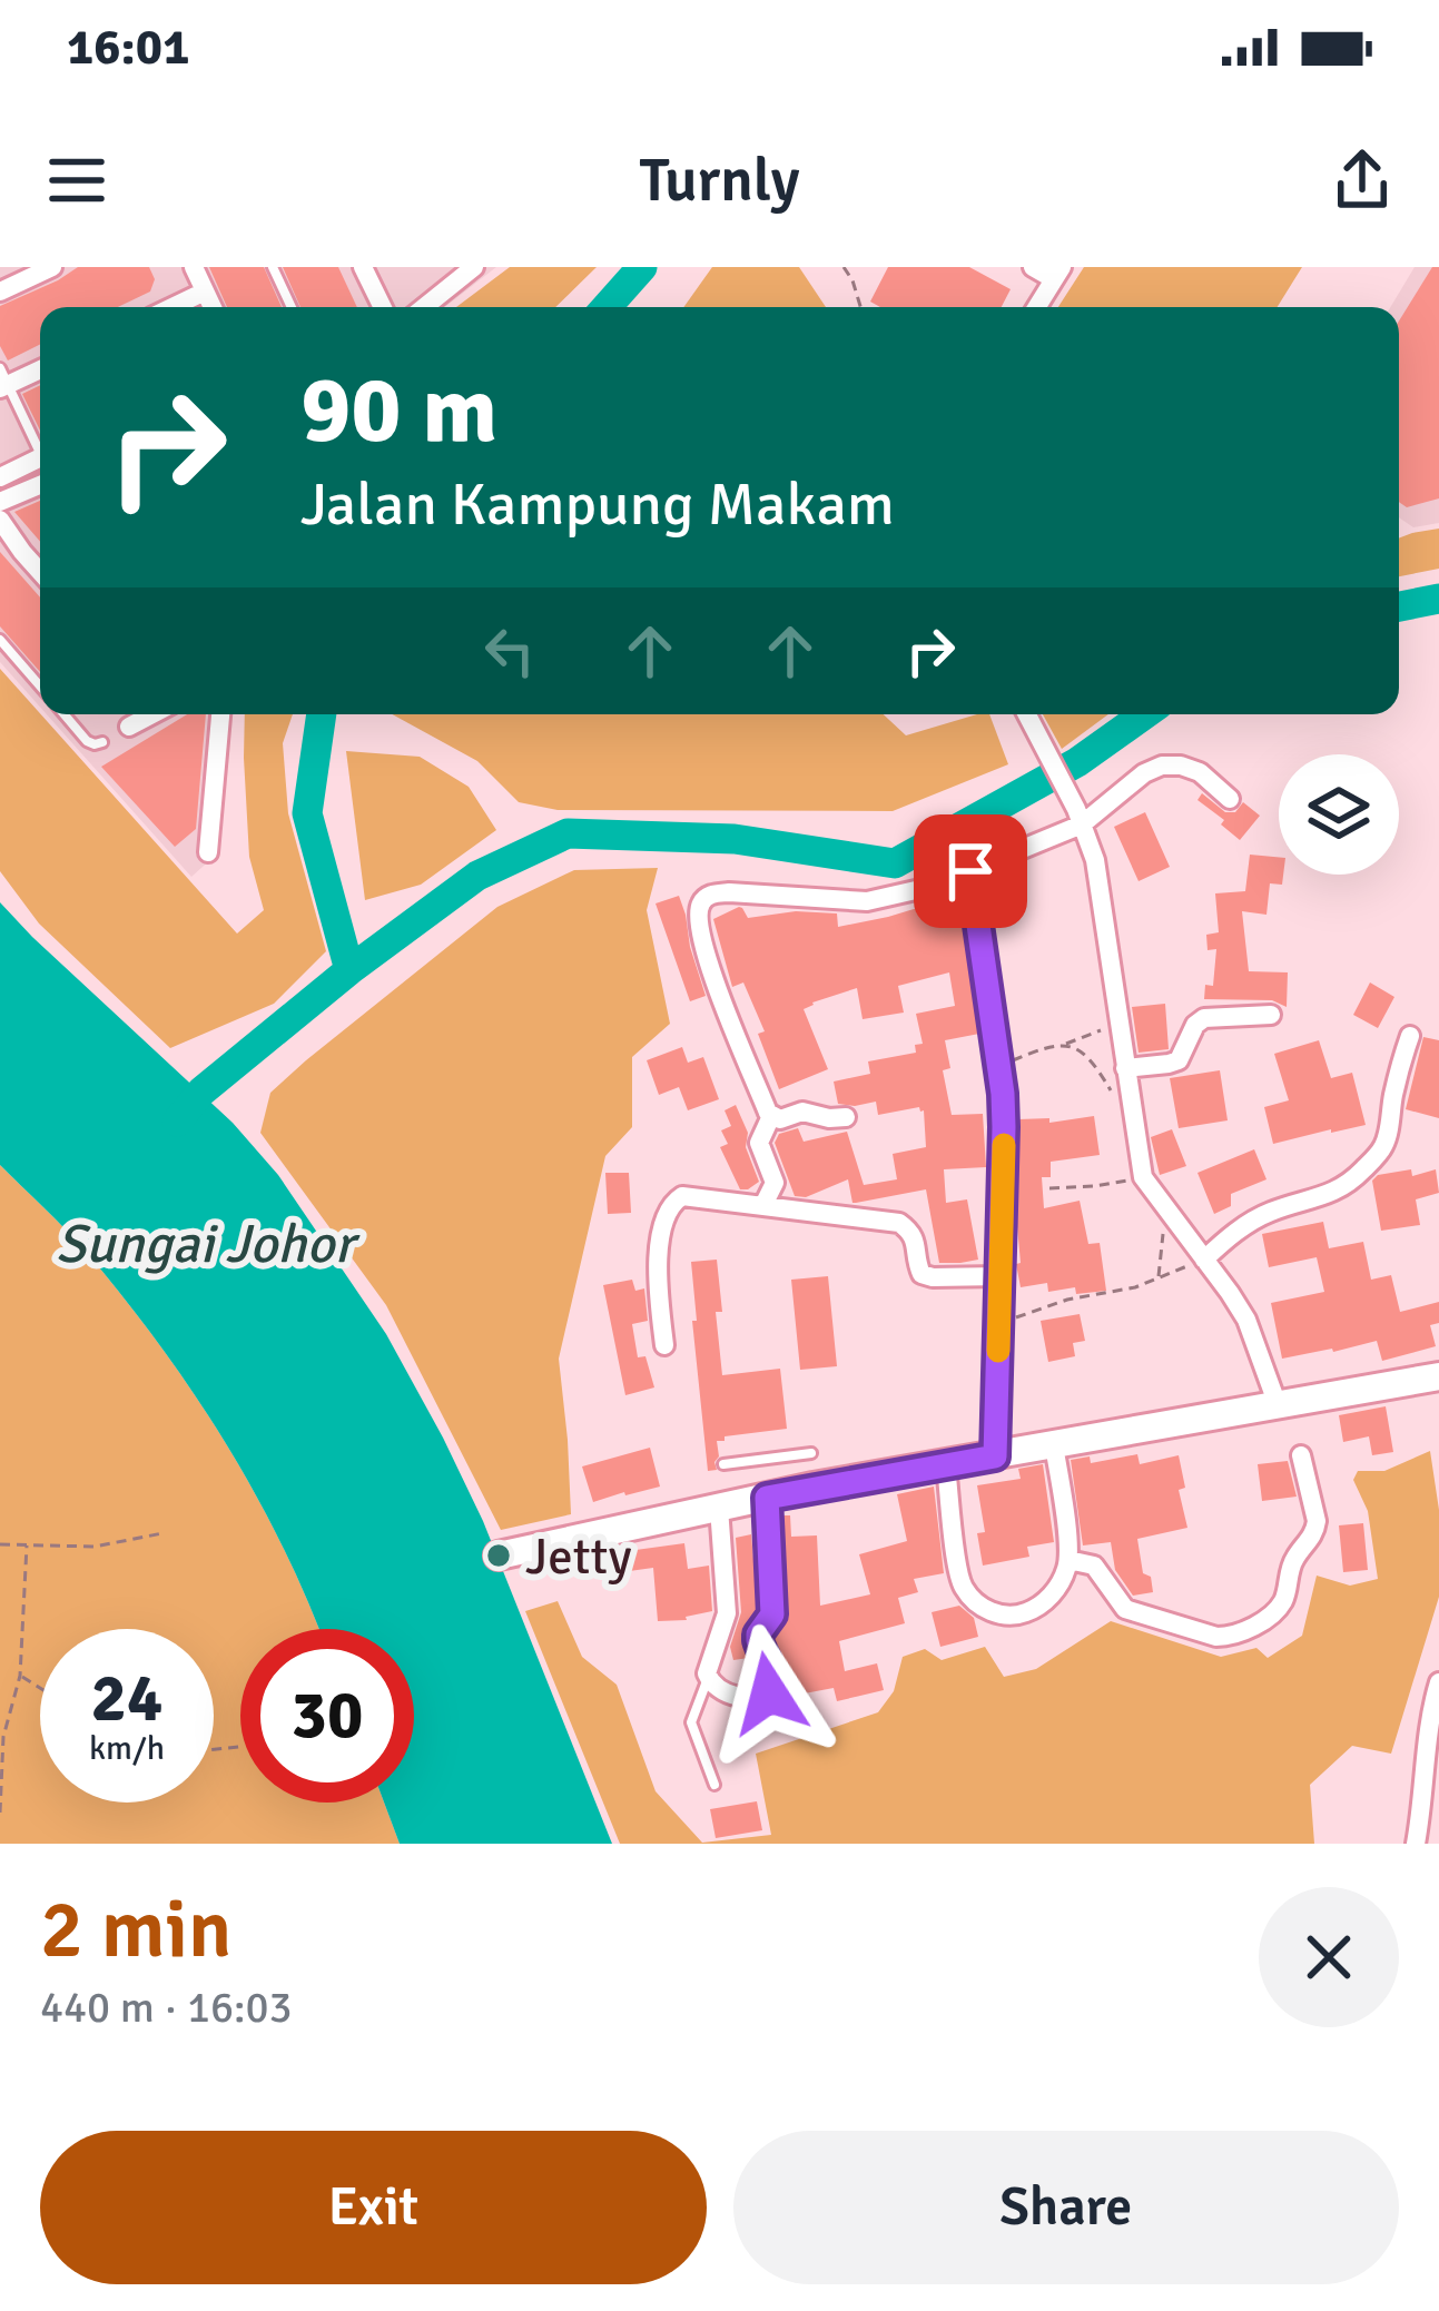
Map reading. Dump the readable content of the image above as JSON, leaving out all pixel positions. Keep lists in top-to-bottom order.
{
  "water": ["Sungai Johor"],
  "places": ["Jetty"],
  "page": {
    "status": "16:01",
    "header": "Turnly",
    "turn": ["90 m", "Jalan Kampung Makam"],
    "speed": "24 km/h",
    "limit": "30",
    "heading": ["2 min", "440 m · 16:03"],
    "buttons": ["Exit", "Share"]
  }
}
